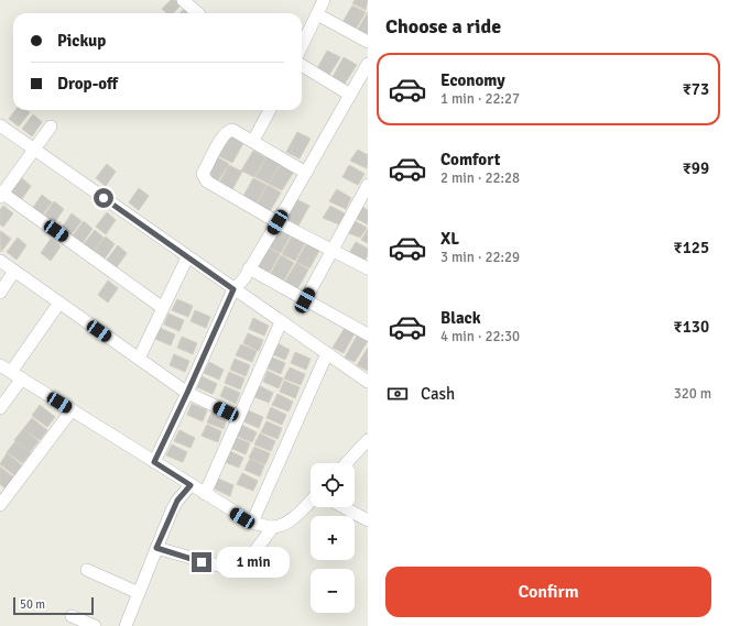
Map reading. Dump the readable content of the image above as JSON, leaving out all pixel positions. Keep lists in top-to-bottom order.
{
  "scale_bar": "50 m",
  "page": {
    "heading": "Choose a ride",
    "banner": ["Pickup", "Drop-off"],
    "list": [
      {
        "name": "Economy",
        "note": "1 min · 22:27",
        "value": "₹73"
      },
      {
        "name": "Comfort",
        "note": "2 min · 22:28",
        "value": "₹99"
      },
      {
        "name": "XL",
        "note": "3 min · 22:29",
        "value": "₹125"
      },
      {
        "name": "Black",
        "note": "4 min · 22:30",
        "value": "₹130"
      }
    ],
    "pay": ["Cash", "320 m"],
    "map_buttons": ["+", "−"],
    "bubble": "1 min",
    "buttons": "Confirm",
    "scale": "50 m"
  }
}
